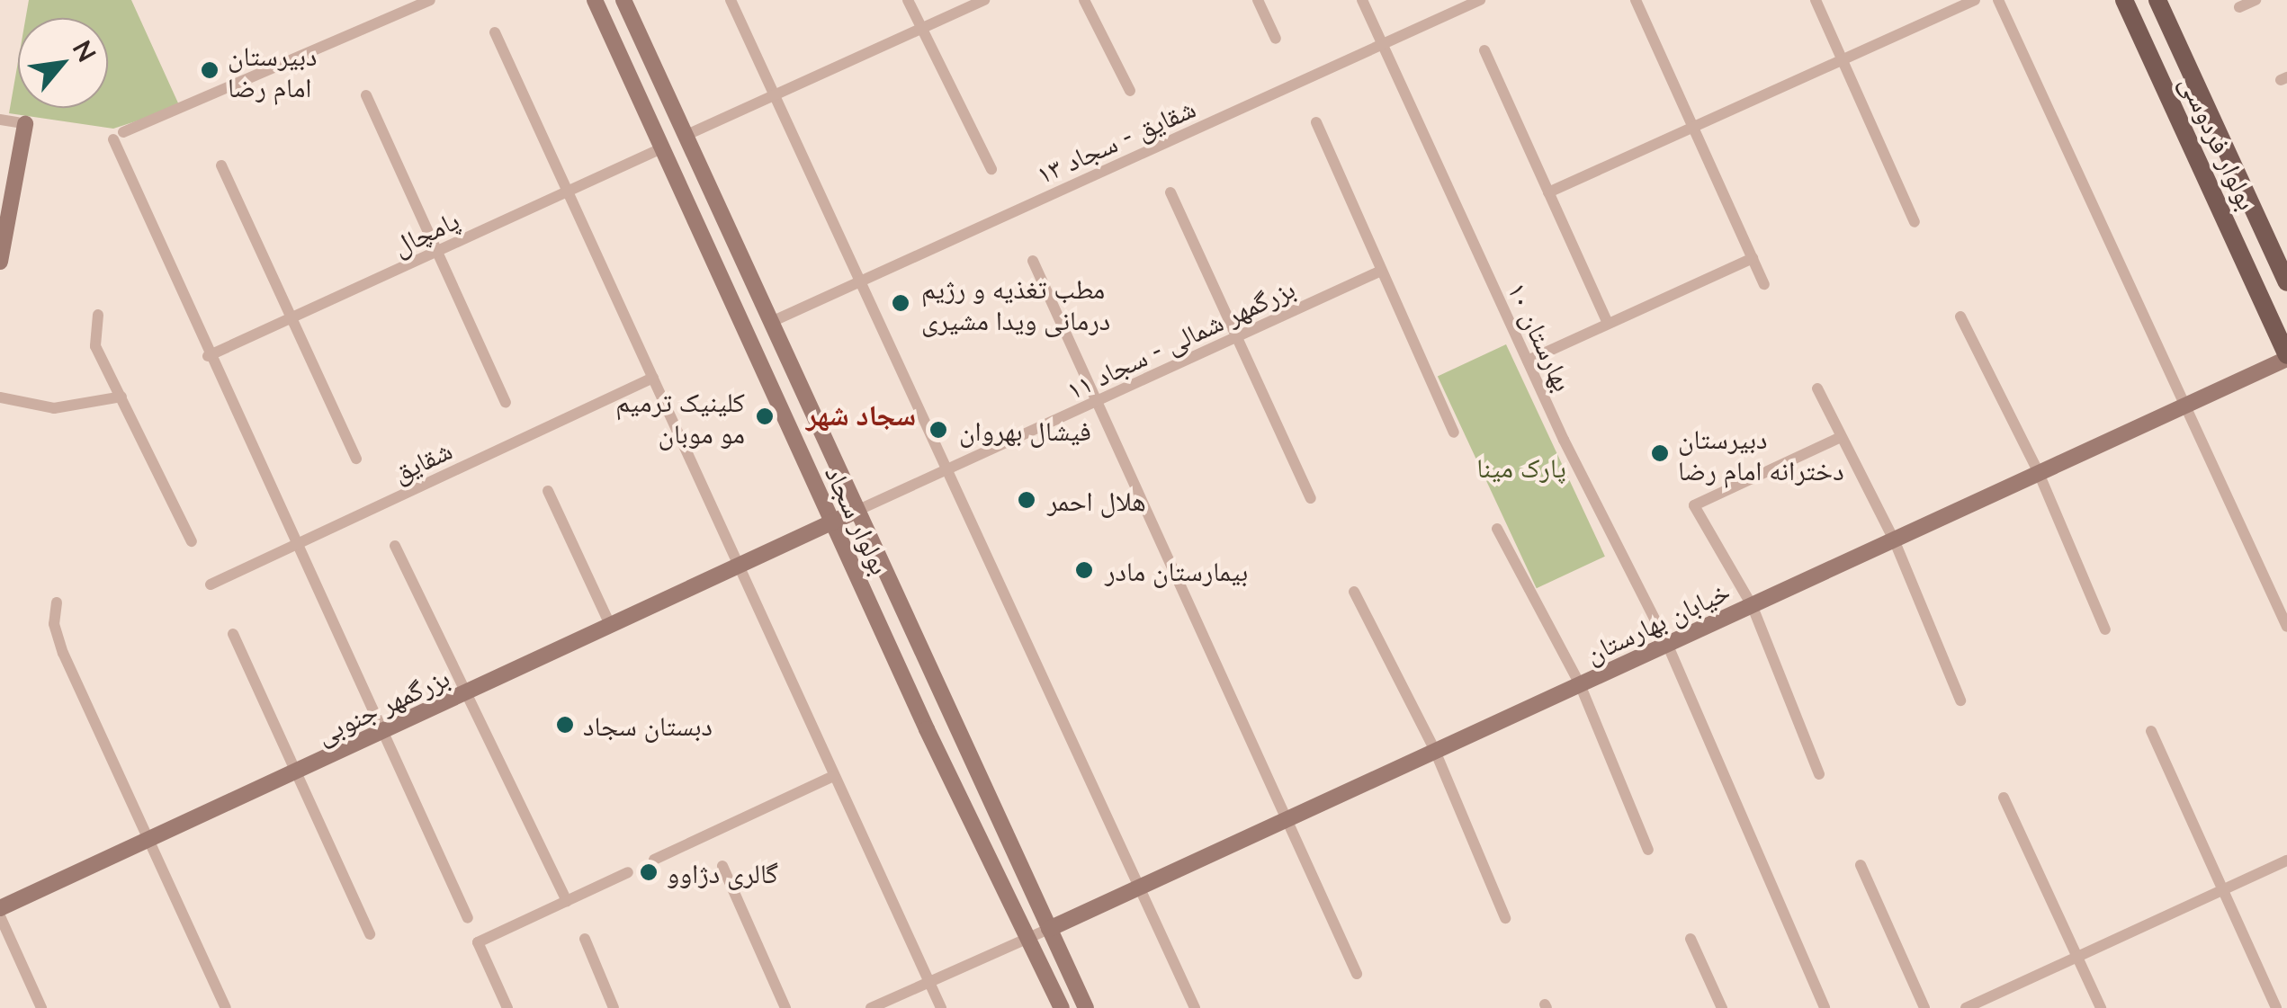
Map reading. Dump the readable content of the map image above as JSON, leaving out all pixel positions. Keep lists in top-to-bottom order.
{
  "streets": {
    "main road": ["بولوار فردوسی"],
    "street": [
      "شقایق - سجاد ۱۳",
      "پامچال",
      "بهارستان ۱۰",
      "بزرگمهر شمالی - سجاد ۱۱",
      "شقایق",
      "بولوار سجاد",
      "خیابان بهارستان",
      "بزرگمهر جنوبی"
    ]
  },
  "crossings": [
    ["شقایق - سجاد ۱۳", "بهارستان ۱۰"],
    ["شقایق - سجاد ۱۳", "بولوار سجاد"],
    ["بولوار فردوسی", "خیابان بهارستان"],
    ["پامچال", "بولوار سجاد"],
    ["بهارستان ۱۰", "خیابان بهارستان"],
    ["بزرگمهر شمالی - سجاد ۱۱", "بولوار سجاد"],
    ["بزرگمهر شمالی - سجاد ۱۱", "بزرگمهر جنوبی"],
    ["بولوار سجاد", "خیابان بهارستان"],
    ["بولوار سجاد", "بزرگمهر جنوبی"]
  ],
  "districts": ["سجاد شهر"],
  "parks": ["پارک مینا"],
  "places": [
    "دبیرستان امام رضا",
    "مطب تغذیه و رژیم درمانی ویدا مشیری",
    "کلینیک ترمیم مو موبان",
    "فیشال بهروان",
    "دبیرستان دخترانه امام رضا",
    "هلال احمر",
    "بیمارستان مادر",
    "دبستان سجاد",
    "گالری دژاوو"
  ],
  "north": "top right"
}
